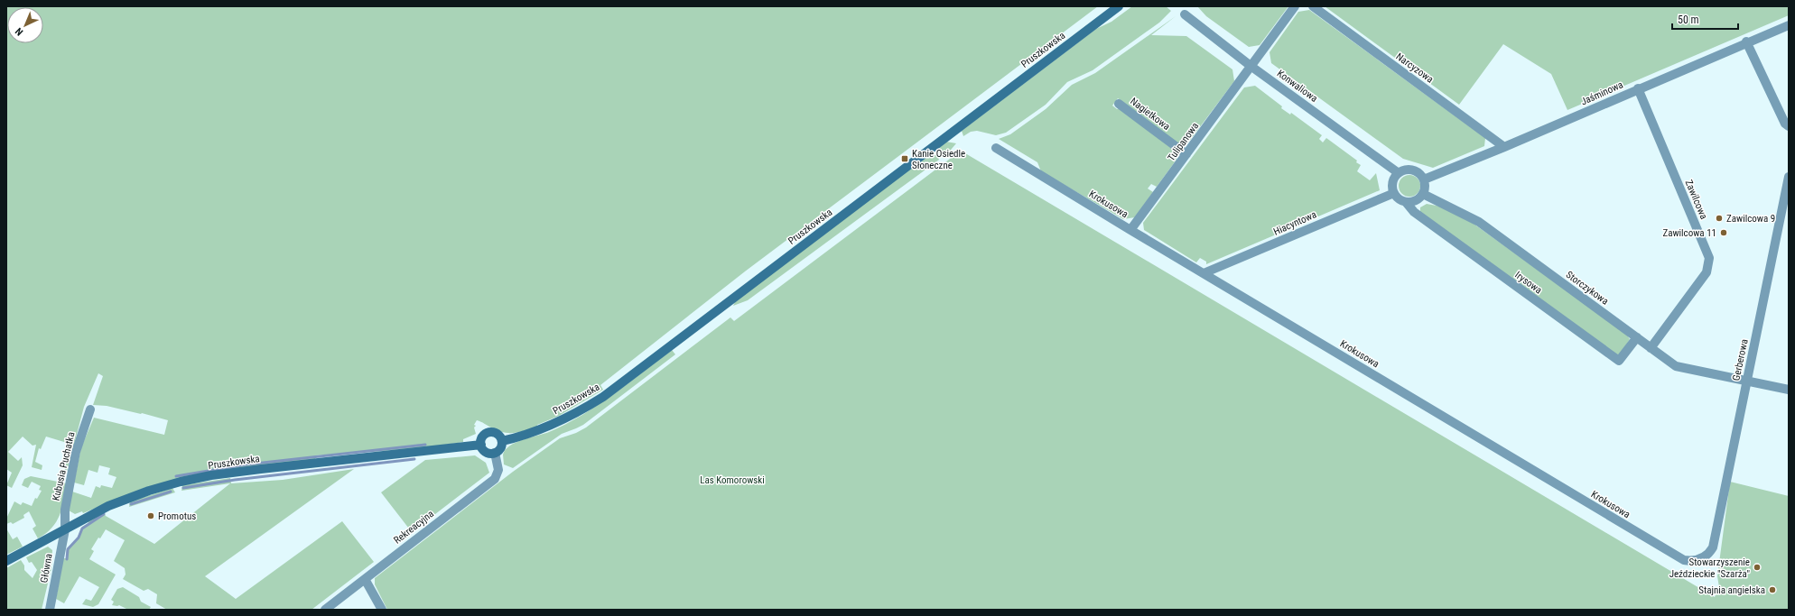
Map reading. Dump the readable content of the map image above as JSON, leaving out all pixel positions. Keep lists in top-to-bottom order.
{
  "streets": {
    "street": [
      "Pruszkowska",
      "Narcyzowa",
      "Konwaliowa",
      "Jaśminowa",
      "Nagietkowa",
      "Tulipanowa",
      "Zawilcowa",
      "Krokusowa",
      "Hiacyntowa",
      "Irysowa",
      "Storczykowa",
      "Gerberowa",
      "Kubusia Puchatka",
      "Rekreacyjna",
      "Główna"
    ]
  },
  "crossings": [
    ["Pruszkowska", "Kubusia Puchatka"],
    ["Pruszkowska", "Rekreacyjna"],
    ["Pruszkowska", "Główna"],
    ["Narcyzowa", "Jaśminowa"],
    ["Konwaliowa", "Jaśminowa"],
    ["Konwaliowa", "Tulipanowa"],
    ["Konwaliowa", "Hiacyntowa"],
    ["Konwaliowa", "Irysowa"],
    ["Konwaliowa", "Storczykowa"],
    ["Jaśminowa", "Zawilcowa"],
    ["Jaśminowa", "Hiacyntowa"],
    ["Jaśminowa", "Irysowa"],
    ["Jaśminowa", "Storczykowa"],
    ["Nagietkowa", "Tulipanowa"],
    ["Tulipanowa", "Krokusowa"],
    ["Zawilcowa", "Storczykowa"],
    ["Krokusowa", "Hiacyntowa"],
    ["Krokusowa", "Gerberowa"],
    ["Hiacyntowa", "Irysowa"],
    ["Hiacyntowa", "Storczykowa"],
    ["Irysowa", "Storczykowa"],
    ["Storczykowa", "Gerberowa"],
    ["Kubusia Puchatka", "Główna"]
  ],
  "parks": ["Las Komorowski"],
  "places": {
    "transit": ["Kanie Osiedle Słoneczne"],
    "other": [
      "Zawilcowa 9",
      "Zawilcowa 11",
      "Promotus",
      "Stowarzyszenie Jeździeckie \"Szarża\"",
      "Stajnia angielska"
    ]
  },
  "scale_bar": "50 m",
  "north": "bottom left"
}
